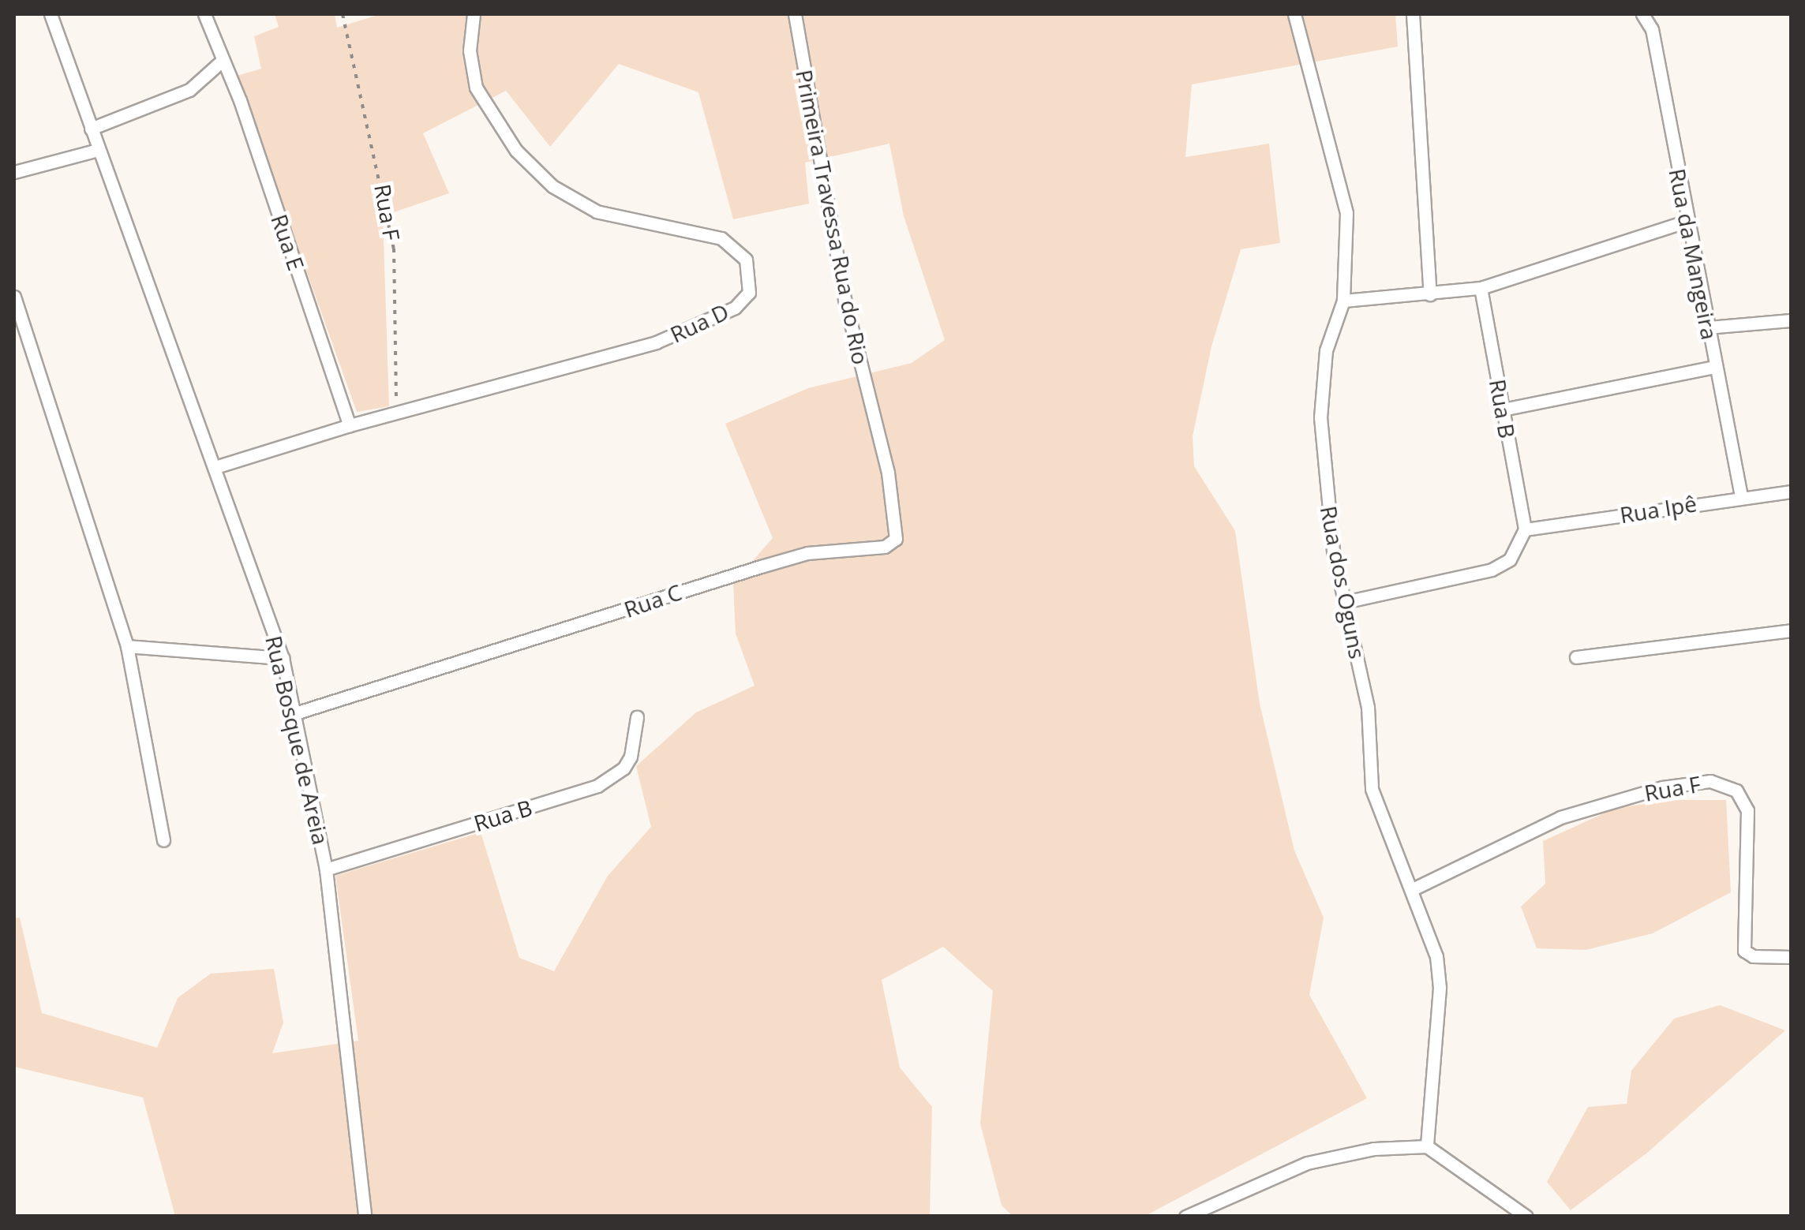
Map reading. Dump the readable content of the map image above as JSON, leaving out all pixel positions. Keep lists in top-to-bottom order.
{
  "streets": {
    "street": [
      "Rua F",
      "Primeira Travessa Rua do Rio",
      "Rua E",
      "Rua da Mangeira",
      "Rua D",
      "Rua B",
      "Rua Ipê",
      "Rua dos Oguns",
      "Rua C",
      "Rua Bosque de Areia"
    ]
  },
  "crossings": [
    ["Rua F", "Rua D"],
    ["Rua F", "Rua dos Oguns"],
    ["Primeira Travessa Rua do Rio", "Rua C"],
    ["Rua E", "Rua D"],
    ["Rua da Mangeira", "Rua Ipê"],
    ["Rua D", "Rua Bosque de Areia"],
    ["Rua B", "Rua Ipê"],
    ["Rua B", "Rua Bosque de Areia"],
    ["Rua C", "Rua Bosque de Areia"]
  ]
}
